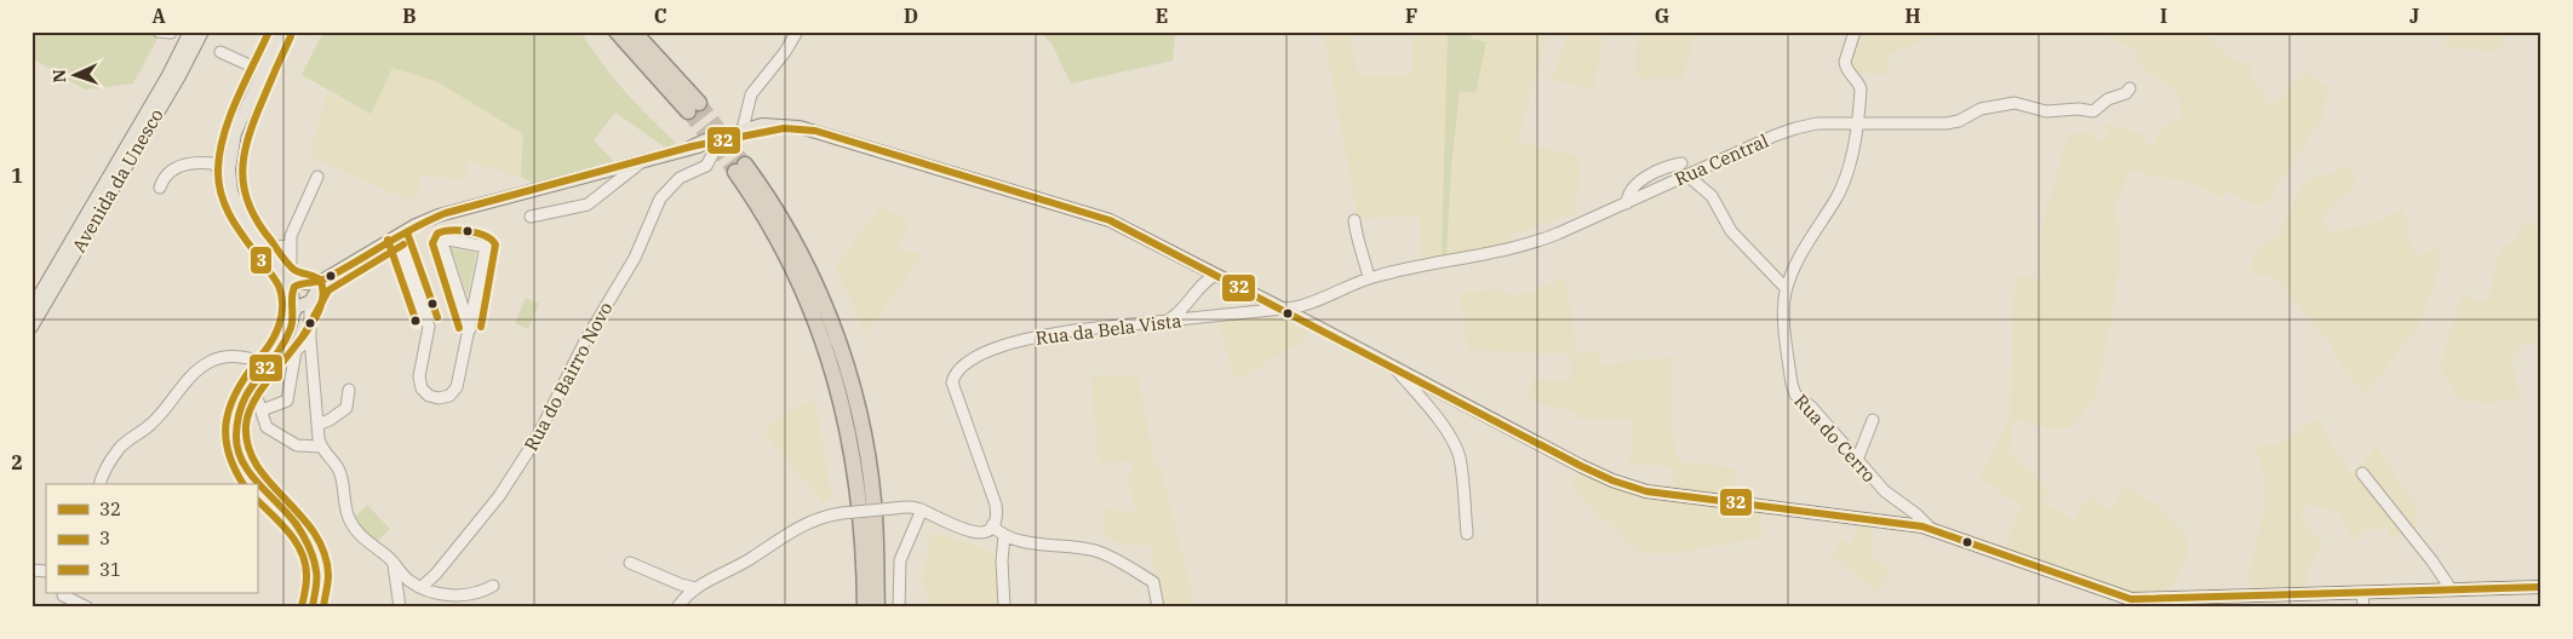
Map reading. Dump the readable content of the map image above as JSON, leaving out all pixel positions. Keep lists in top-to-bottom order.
{
  "streets": {
    "main road": ["Avenida da Unesco"],
    "street": [
      "Rua Central",
      "Rua da Bela Vista",
      "Rua do Bairro Novo",
      "Rua do Cerro"
    ]
  },
  "crossings": [
    ["Rua Central", "Rua da Bela Vista"],
    ["Rua Central", "Rua do Cerro"]
  ],
  "lines": ["transit line 3", "transit line 31", "transit line 32"],
  "legend": ["32", "3", "31"],
  "north": "left",
  "grid": {
    "columns": [
      "A",
      "B",
      "C",
      "D",
      "E",
      "F",
      "G",
      "H",
      "I",
      "J"
    ],
    "rows": ["1", "2"]
  }
}
